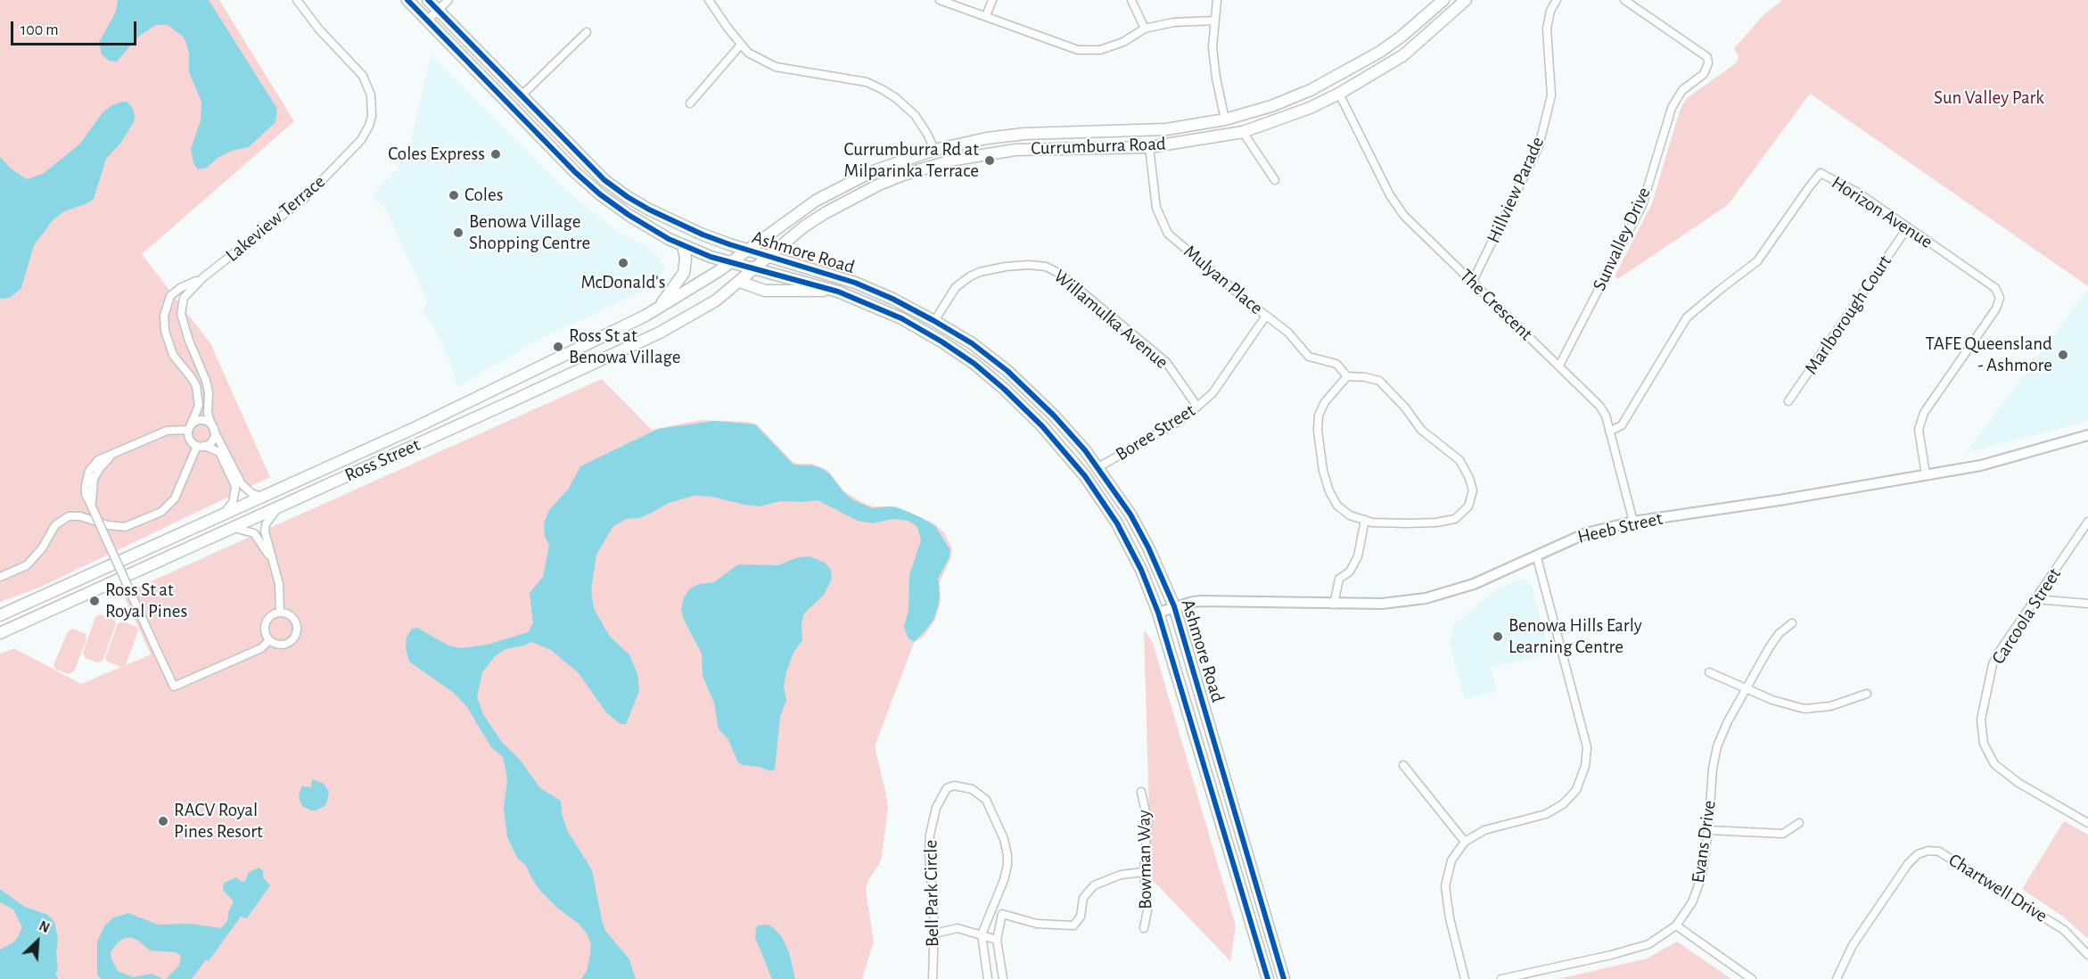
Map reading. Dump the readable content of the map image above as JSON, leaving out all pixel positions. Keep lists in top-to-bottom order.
{
  "streets": {
    "main road": ["Currumburra Road", "Ashmore Road", "Ross Street"],
    "street": [
      "Hillview Parade",
      "Horizon Avenue",
      "Lakeview Terrace",
      "Sunvalley Drive",
      "Mulyan Place",
      "The Crescent",
      "Marlborough Court",
      "Willamulka Avenue",
      "Boree Street",
      "Heeb Street",
      "Carcoola Street",
      "Evans Drive",
      "Bowman Way",
      "Chartwell Drive",
      "Bell Park Circle"
    ]
  },
  "crossings": [
    ["Currumburra Road", "Ashmore Road"],
    ["Currumburra Road", "Mulyan Place"],
    ["Currumburra Road", "The Crescent"],
    ["Currumburra Road", "Ross Street"],
    ["Hillview Parade", "The Crescent"],
    ["Horizon Avenue", "The Crescent"],
    ["Horizon Avenue", "Marlborough Court"],
    ["Horizon Avenue", "Heeb Street"],
    ["Sunvalley Drive", "The Crescent"],
    ["Ashmore Road", "Willamulka Avenue"],
    ["Ashmore Road", "Boree Street"],
    ["Ashmore Road", "Ross Street"],
    ["Ashmore Road", "Heeb Street"],
    ["Mulyan Place", "Boree Street"],
    ["The Crescent", "Heeb Street"],
    ["Willamulka Avenue", "Boree Street"]
  ],
  "parks": ["Sun Valley Park"],
  "places": [
    "Coles Express",
    "Currumburra Rd at Milparinka Terrace",
    "Coles",
    "Benowa Village Shopping Centre",
    "McDonald's",
    "Ross St at Benowa Village",
    "TAFE Queensland - Ashmore",
    "Ross St at Royal Pines",
    "Benowa Hills Early Learning Centre",
    "RACV Royal Pines Resort"
  ],
  "scale_bar": "100 m",
  "north": "top right"
}
